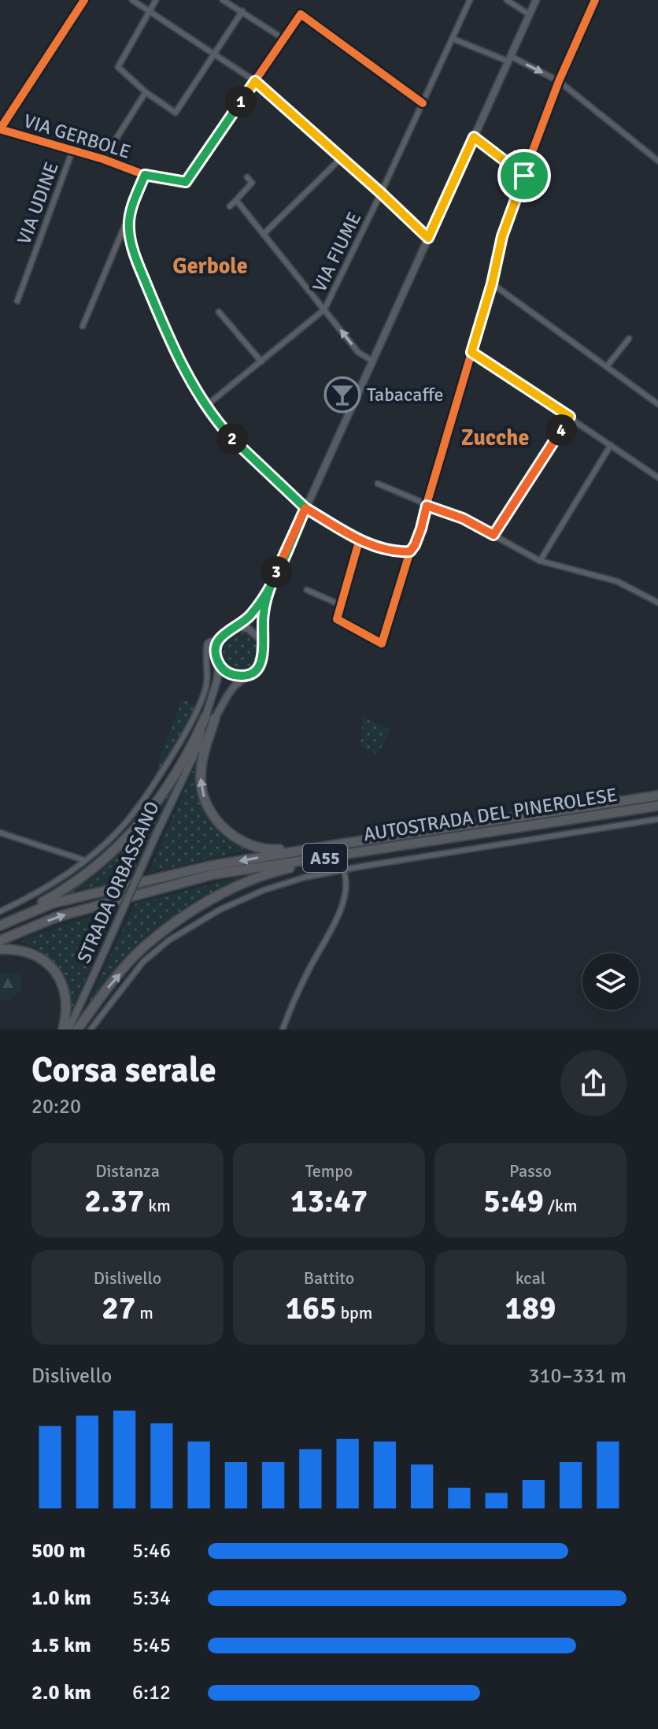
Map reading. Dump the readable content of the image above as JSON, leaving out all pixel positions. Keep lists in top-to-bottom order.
{
  "streets": {
    "highway": ["AUTOSTRADA DEL PINEROLESE", "A55"],
    "main road": ["STRADA ORBASSANO"],
    "street": ["VIA GERBOLE", "VIA UDINE", "VIA FIUME"]
  },
  "crossings": [
    ["VIA GERBOLE", "VIA UDINE"],
    ["VIA GERBOLE", "VIA FIUME"],
    ["VIA GERBOLE", "STRADA ORBASSANO"]
  ],
  "districts": ["Gerbole", "Zucche"],
  "places": {
    "bar": ["Tabacaffe"]
  },
  "page": {
    "pins": [
      "1",
      "4",
      "2",
      "3"
    ],
    "heading": ["Corsa serale", "20:20"],
    "stats": [
      ["Distanza", "2.37 km"],
      ["Tempo", "13:47"],
      ["Passo", "5:49 /km"],
      ["Dislivello", "27 m"],
      ["Battito", "165 bpm"],
      ["kcal", "189"]
    ],
    "chart": ["Dislivello", "310–331 m"],
    "list": [
      {
        "name": "500 m",
        "note": "5:46"
      },
      {
        "name": "1.0 km",
        "note": "5:34"
      },
      {
        "name": "1.5 km",
        "note": "5:45"
      },
      {
        "name": "2.0 km",
        "note": "6:12"
      }
    ]
  }
}
